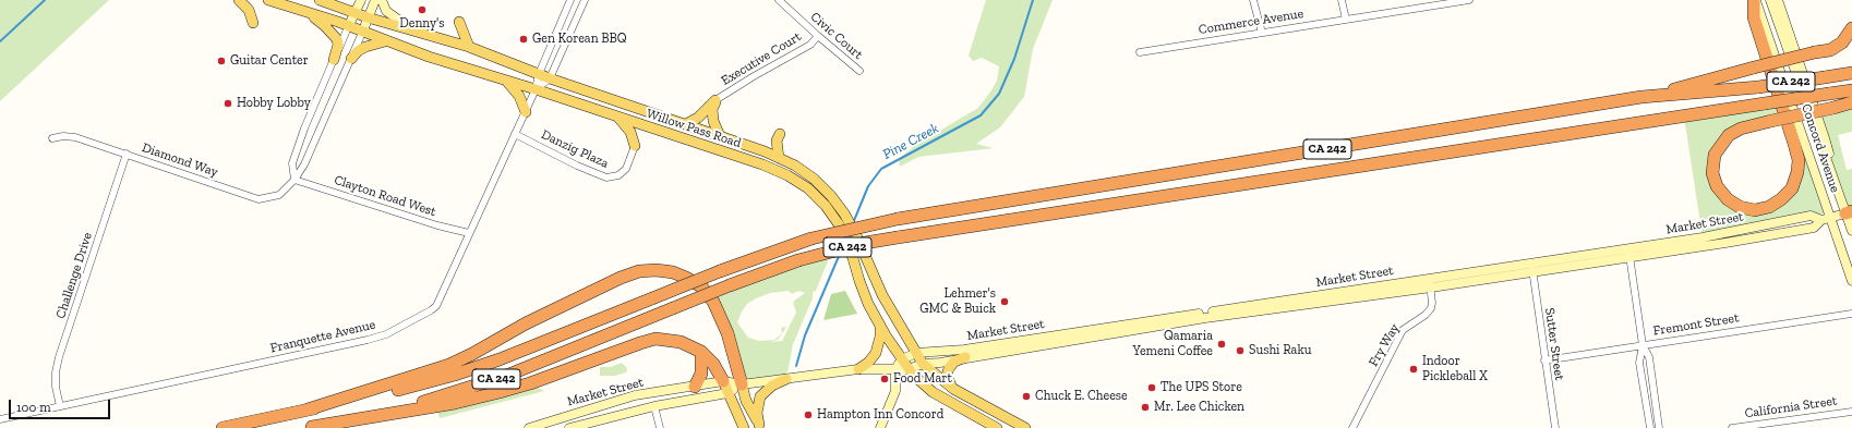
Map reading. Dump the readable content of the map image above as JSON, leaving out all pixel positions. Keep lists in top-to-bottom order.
{
  "streets": {
    "highway": ["CA 242"],
    "main road": ["Willow Pass Road", "Concord Avenue", "Market Street"],
    "street": [
      "Commerce Avenue",
      "Civic Court",
      "Executive Court",
      "Danzig Plaza",
      "Diamond Way",
      "Clayton Road West",
      "Challenge Drive",
      "Fremont Street",
      "Franquette Avenue",
      "Sutter Street",
      "Fry Way",
      "California Street"
    ]
  },
  "crossings": [
    ["Civic Court", "Executive Court"],
    ["Willow Pass Road", "Diamond Way"],
    ["Willow Pass Road", "Market Street"],
    ["Willow Pass Road", "Franquette Avenue"],
    ["Concord Avenue", "Market Street"],
    ["Danzig Plaza", "Franquette Avenue"],
    ["Diamond Way", "Clayton Road West"],
    ["Diamond Way", "Challenge Drive"],
    ["Clayton Road West", "Franquette Avenue"],
    ["Market Street", "Sutter Street"],
    ["Market Street", "Fry Way"],
    ["Challenge Drive", "Franquette Avenue"],
    ["Fremont Street", "Sutter Street"]
  ],
  "water": ["Pine Creek"],
  "places": [
    "Denny's",
    "Gen Korean BBQ",
    "Guitar Center",
    "Hobby Lobby",
    "Lehmer's GMC & Buick",
    "Qamaria Yemeni Coffee",
    "Sushi Raku",
    "Indoor Pickleball X",
    "Food Mart",
    "The UPS Store",
    "Chuck E. Cheese",
    "Mr. Lee Chicken",
    "Hampton Inn Concord"
  ],
  "scale_bar": "100 m"
}
